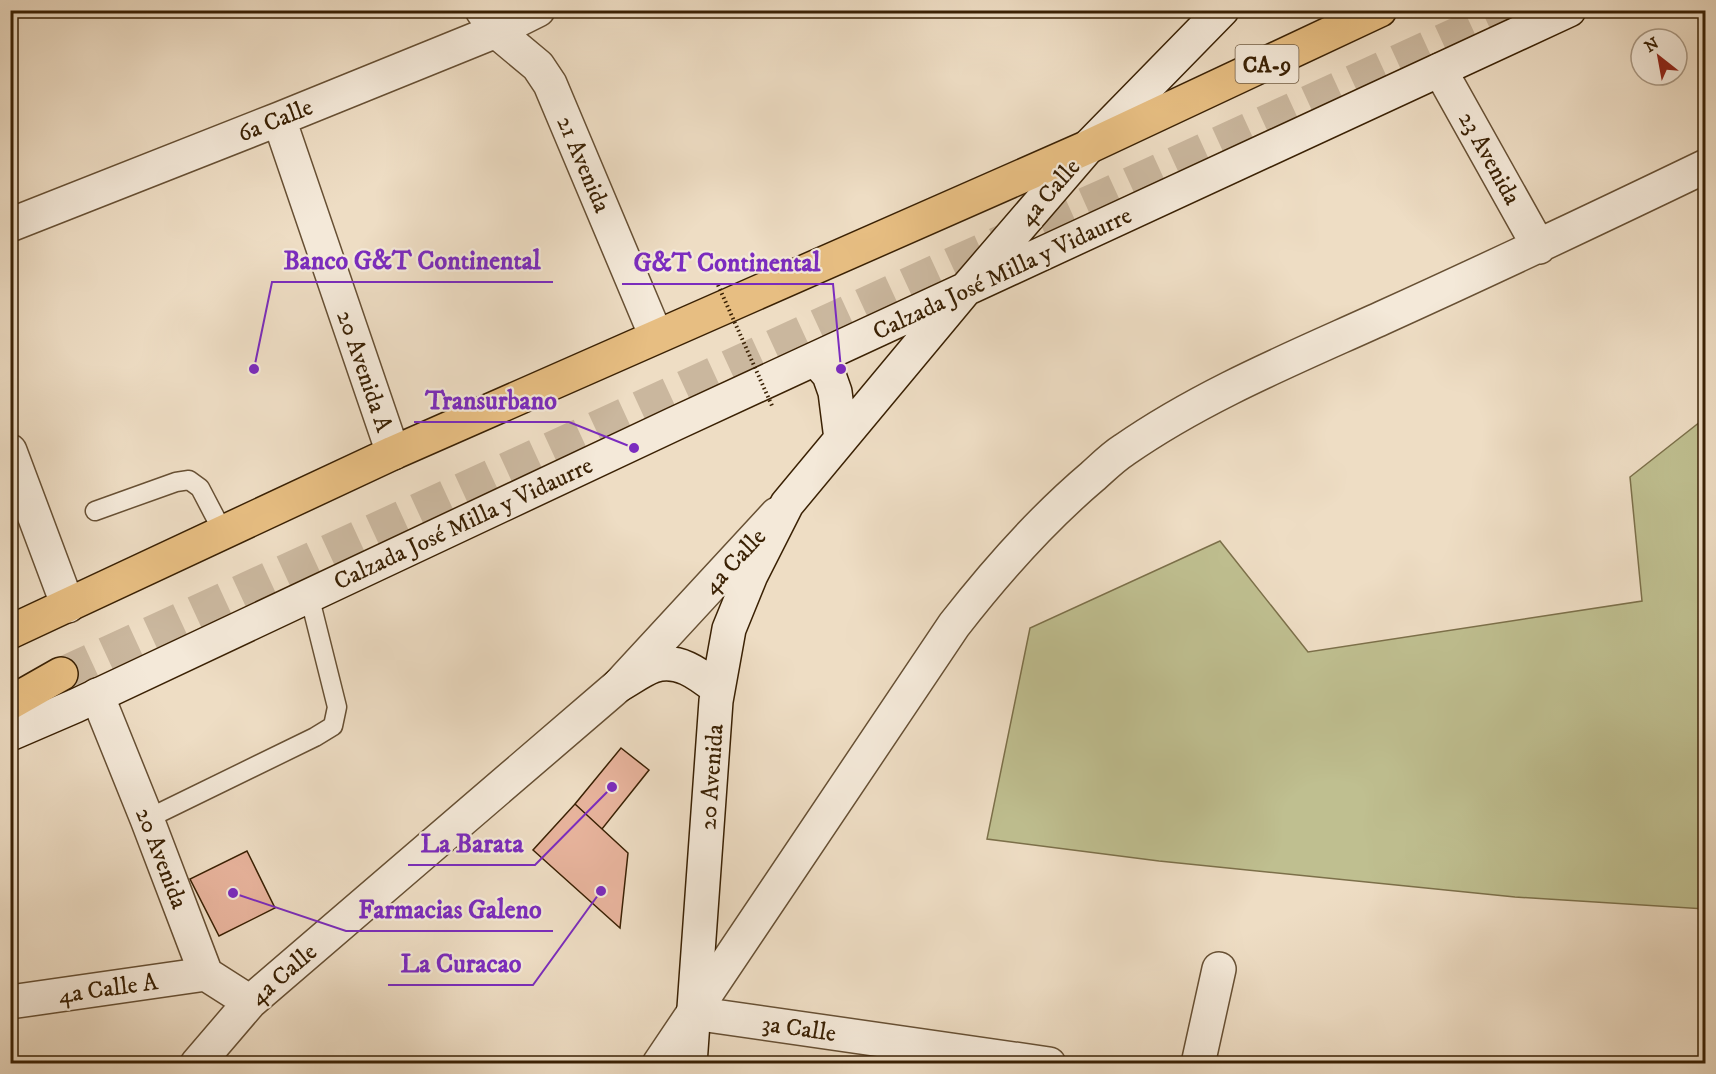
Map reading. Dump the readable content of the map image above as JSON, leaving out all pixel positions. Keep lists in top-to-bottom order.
{
  "streets": {
    "highway": ["CA-9"],
    "street": [
      "6a Calle",
      "23 Avenida",
      "21 Avenida",
      "4a Calle",
      "Calzada José Milla y Vidaurre",
      "20 Avenida A",
      "20 Avenida",
      "4a Calle A",
      "3a Calle"
    ]
  },
  "crossings": [
    ["CA-9", "21 Avenida"],
    ["CA-9", "4a Calle"],
    ["CA-9", "20 Avenida A"],
    ["6a Calle", "21 Avenida"],
    ["6a Calle", "20 Avenida A"],
    ["23 Avenida", "Calzada José Milla y Vidaurre"],
    ["4a Calle", "Calzada José Milla y Vidaurre"],
    ["4a Calle", "20 Avenida"],
    ["Calzada José Milla y Vidaurre", "20 Avenida"],
    ["20 Avenida", "4a Calle A"],
    ["20 Avenida", "3a Calle"]
  ],
  "places": [
    "Banco G&T Continental",
    "G&T Continental",
    "Transurbano",
    "La Barata",
    "La Curacao",
    "Farmacias Galeno"
  ],
  "north": "top left"
}
